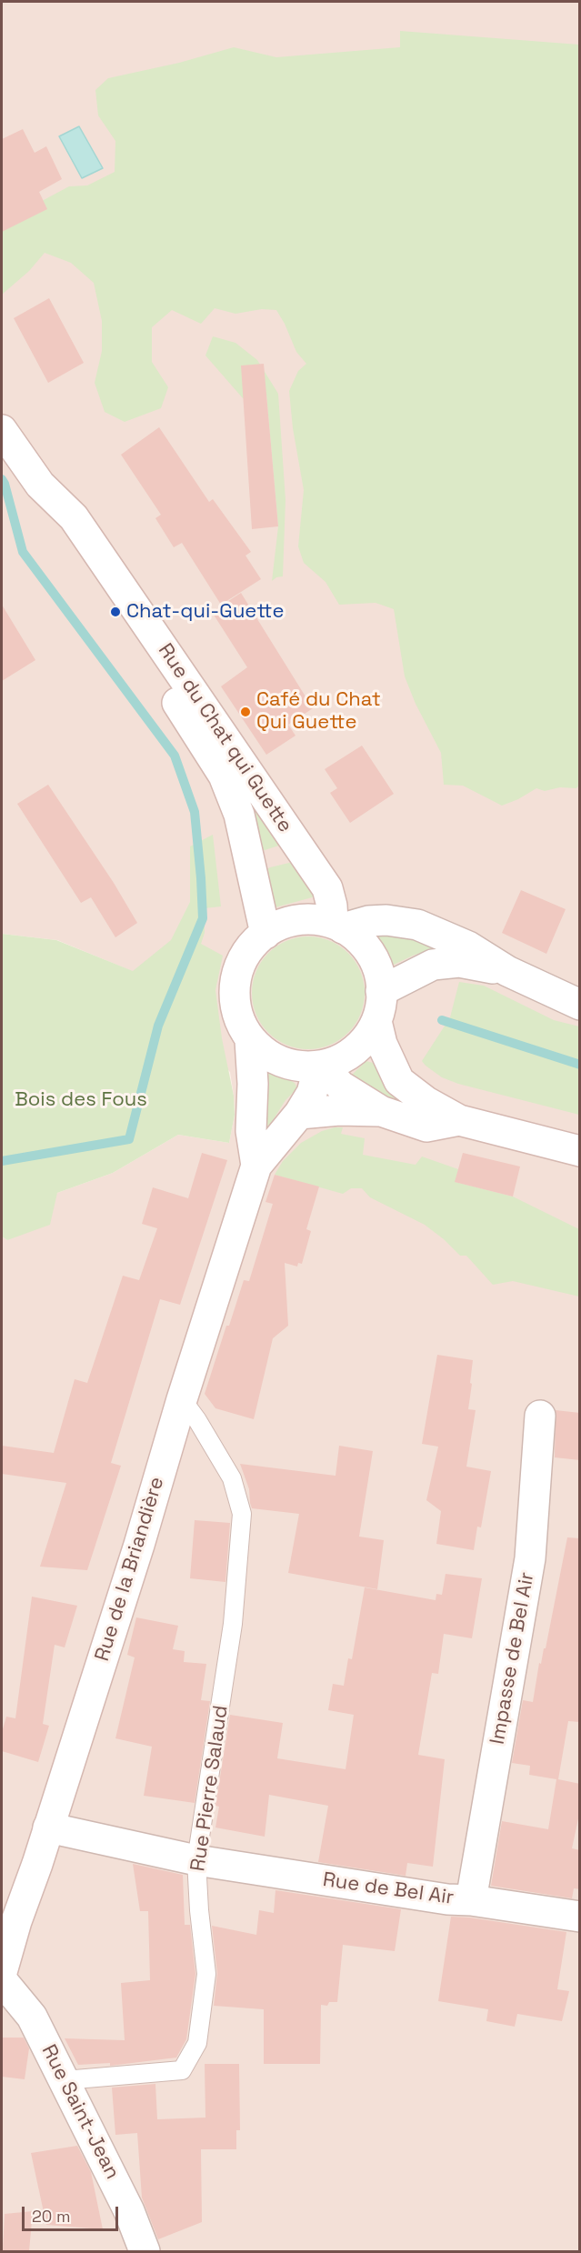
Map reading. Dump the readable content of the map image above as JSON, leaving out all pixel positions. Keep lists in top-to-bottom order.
{
  "streets": {
    "street": [
      "Rue du Chat qui Guette",
      "Rue de la Briandière",
      "Impasse de Bel Air",
      "Rue de Bel Air",
      "Rue Saint-Jean"
    ],
    "lane": ["Rue Pierre Salaud"]
  },
  "crossings": [
    ["Rue du Chat qui Guette", "Rue de la Briandière"],
    ["Rue de la Briandière", "Rue Pierre Salaud"],
    ["Rue de la Briandière", "Rue de Bel Air"],
    ["Impasse de Bel Air", "Rue de Bel Air"],
    ["Rue Pierre Salaud", "Rue de Bel Air"],
    ["Rue Pierre Salaud", "Rue Saint-Jean"]
  ],
  "parks": ["Bois des Fous"],
  "places": ["Chat-qui-Guette", "Café du Chat Qui Guette"],
  "scale_bar": "20 m"
}
